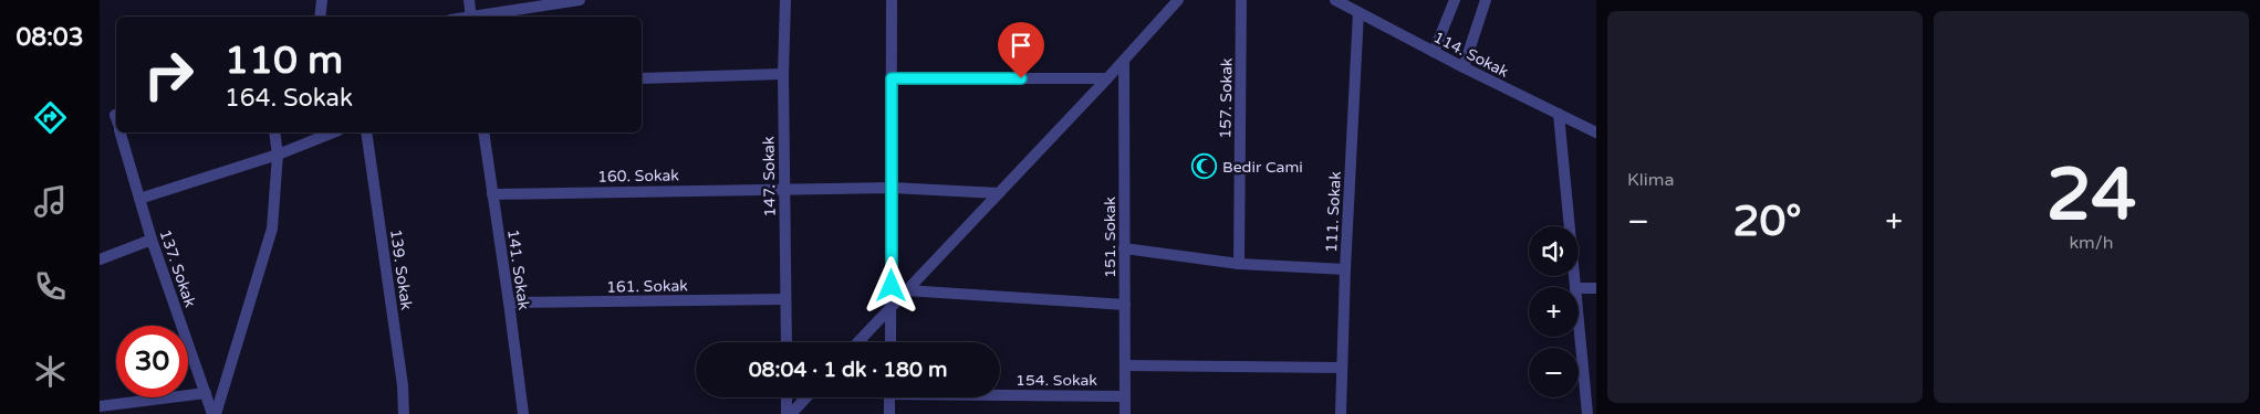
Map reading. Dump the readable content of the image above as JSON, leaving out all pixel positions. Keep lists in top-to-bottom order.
{
  "streets": {
    "street": [
      "114. Sokak",
      "157. Sokak",
      "160. Sokak",
      "147. Sokak",
      "111. Sokak",
      "151. Sokak",
      "137. Sokak",
      "139. Sokak",
      "141. Sokak",
      "161. Sokak",
      "154. Sokak"
    ]
  },
  "crossings": [
    ["114. Sokak", "111. Sokak"],
    ["160. Sokak", "147. Sokak"],
    ["160. Sokak", "141. Sokak"],
    ["147. Sokak", "161. Sokak"],
    ["151. Sokak", "154. Sokak"],
    ["141. Sokak", "161. Sokak"]
  ],
  "places": {
    "mosque": ["Bedir Cami"]
  },
  "page": {
    "tabs": "08:03",
    "tile": [
      "Klima",
      ["24", "km/h"]
    ],
    "turn": ["110 m", "164. Sokak"],
    "heat": ["−", "20°", "+"],
    "map_buttons": ["+", "−"],
    "limit": "30",
    "trip": "08:04 · 1 dk · 180 m"
  }
}
